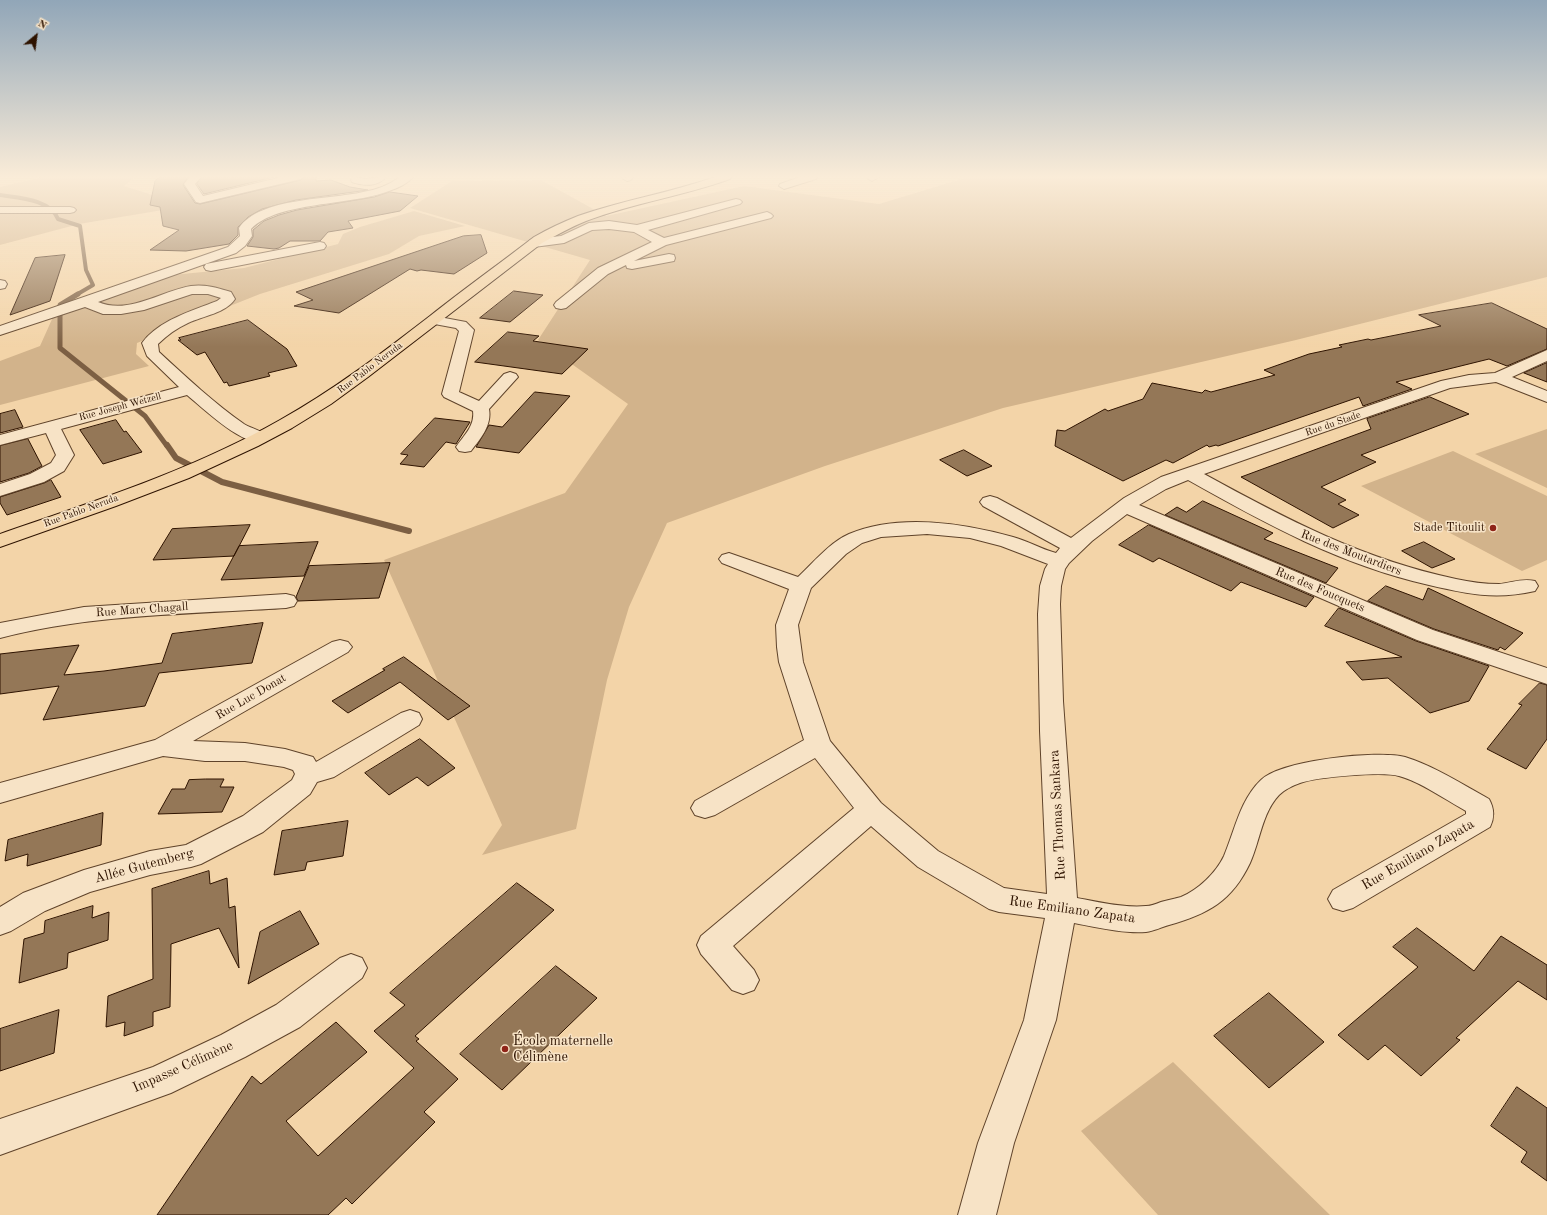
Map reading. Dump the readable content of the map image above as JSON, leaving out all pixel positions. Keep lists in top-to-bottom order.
{
  "streets": {
    "main road": ["Rue Pablo Neruda"],
    "street": [
      "Rue Joseph Wetzell",
      "Rue du Stade",
      "Rue des Moutardiers",
      "Rue des Foucquets",
      "Rue Marc Chagall",
      "Rue Luc Donat",
      "Rue Thomas Sankara",
      "Rue Emiliano Zapata",
      "Allée Gutemberg",
      "Impasse Célimène"
    ]
  },
  "crossings": [
    ["Rue du Stade", "Rue des Moutardiers"],
    ["Rue du Stade", "Rue des Foucquets"],
    ["Rue Thomas Sankara", "Rue Emiliano Zapata"]
  ],
  "places": ["Stade Titoulit", "École maternelle Célimène"],
  "north": "top right"
}
